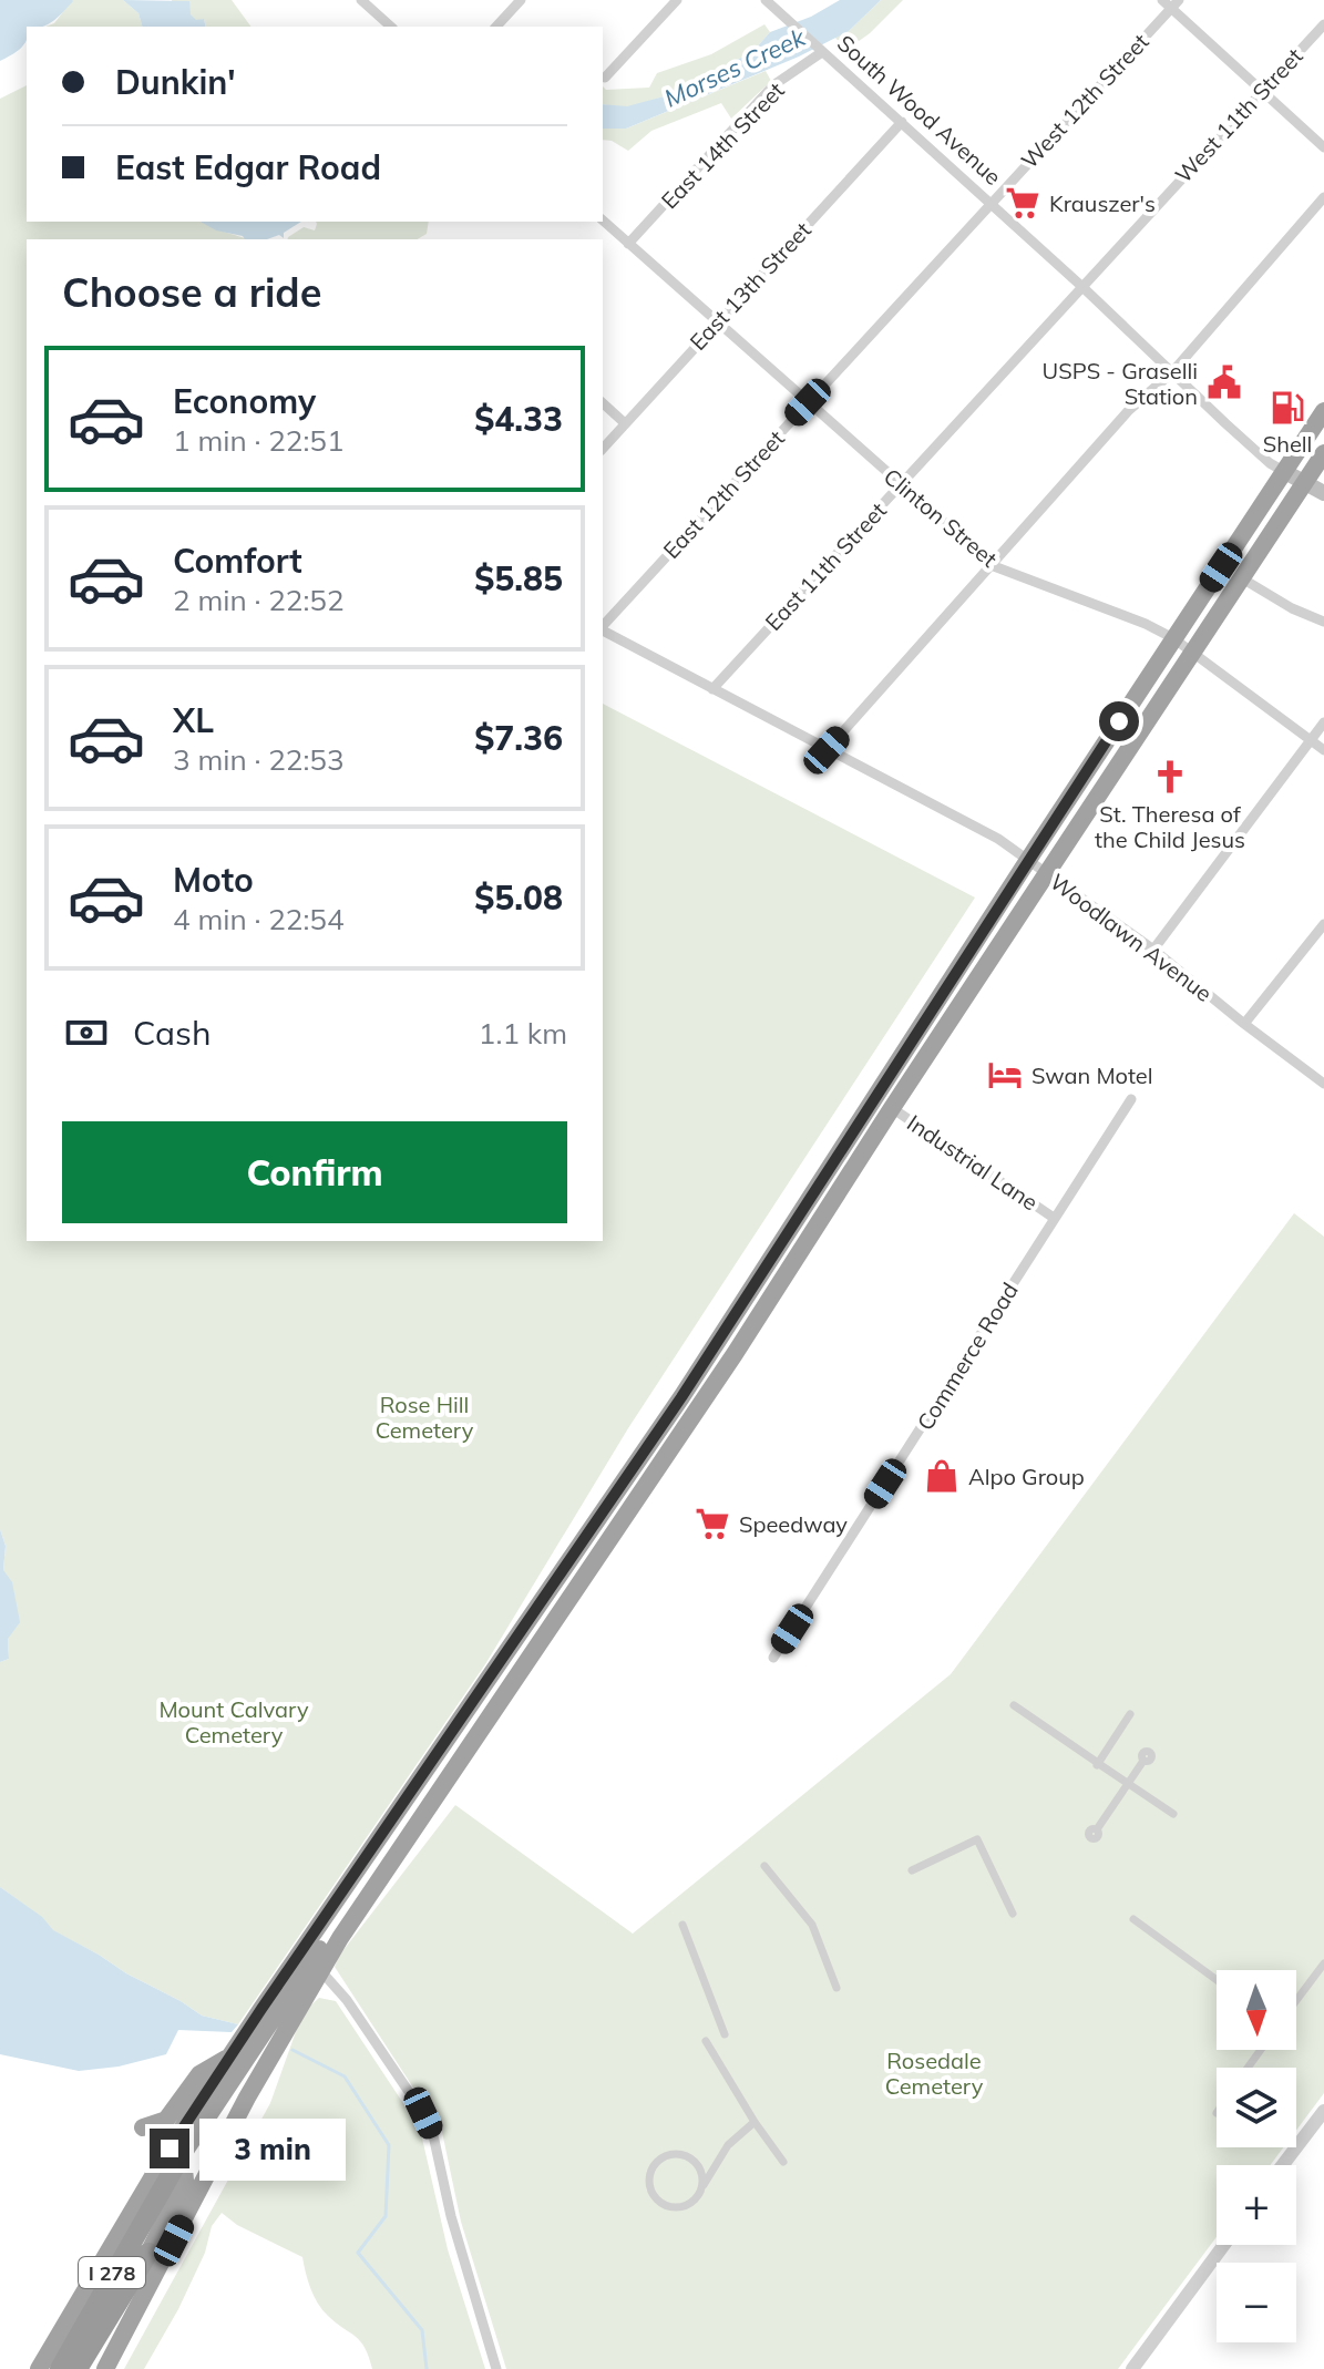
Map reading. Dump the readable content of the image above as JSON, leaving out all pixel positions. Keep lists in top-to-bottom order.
{
  "streets": {
    "highway": ["I 278"],
    "main road": ["South Wood Avenue"],
    "street": [
      "West 12th Street",
      "West 11th Street",
      "East 14th Street",
      "East 13th Street",
      "East 12th Street",
      "Clinton Street",
      "East 11th Street",
      "Woodlawn Avenue",
      "Industrial Lane",
      "Commerce Road"
    ]
  },
  "crossings": [
    ["West 12th Street", "South Wood Avenue"],
    ["West 12th Street", "East 12th Street"],
    ["South Wood Avenue", "West 11th Street"],
    ["South Wood Avenue", "East 14th Street"],
    ["South Wood Avenue", "East 13th Street"],
    ["South Wood Avenue", "East 12th Street"],
    ["South Wood Avenue", "East 11th Street"],
    ["West 11th Street", "East 11th Street"],
    ["East 14th Street", "Clinton Street"],
    ["East 13th Street", "Clinton Street"],
    ["East 12th Street", "Clinton Street"],
    ["Clinton Street", "East 11th Street"],
    ["East 11th Street", "Woodlawn Avenue"],
    ["Industrial Lane", "Commerce Road"]
  ],
  "water": ["Morses Creek"],
  "parks": ["Rose Hill Cemetery", "Mount Calvary Cemetery", "Rosedale Cemetery"],
  "places": {
    "supermarket": ["Krauszer's", "Speedway"],
    "public building": ["USPS - Graselli Station"],
    "fuel station": ["Shell"],
    "church": ["St. Theresa of the Child Jesus"],
    "hotel": ["Swan Motel"],
    "shop": ["Alpo Group"]
  },
  "north": "bottom",
  "page": {
    "banner": ["Dunkin'", "East Edgar Road"],
    "heading": "Choose a ride",
    "list": [
      {
        "name": "Economy",
        "note": "1 min · 22:51",
        "value": "$4.33"
      },
      {
        "name": "Comfort",
        "note": "2 min · 22:52",
        "value": "$5.85"
      },
      {
        "name": "XL",
        "note": "3 min · 22:53",
        "value": "$7.36"
      },
      {
        "name": "Moto",
        "note": "4 min · 22:54",
        "value": "$5.08"
      }
    ],
    "pay": ["Cash", "1.1 km"],
    "buttons": "Confirm",
    "map_buttons": ["+", "−"],
    "bubble": "3 min"
  }
}
